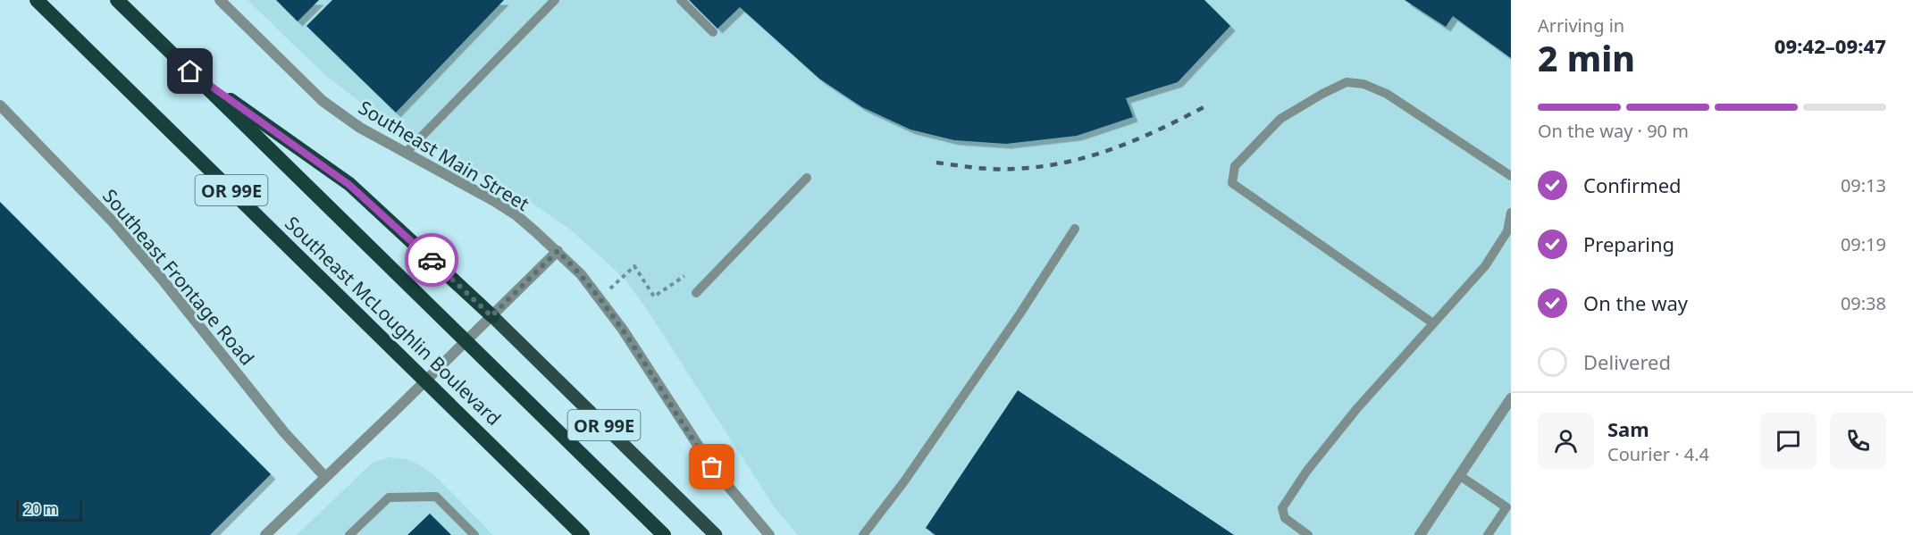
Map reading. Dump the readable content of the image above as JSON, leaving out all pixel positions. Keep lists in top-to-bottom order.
{
  "streets": {
    "highway": ["OR 99E", "Southeast McLoughlin Boulevard"],
    "street": ["Southeast Main Street", "Southeast Frontage Road"]
  },
  "scale_bar": "20 m",
  "page": {
    "heading": ["2 min", "Arriving in", "09:42–09:47"],
    "panel": ["Sam", "Courier · 4.4"],
    "bar": "On the way · 90 m",
    "list": [
      ["Confirmed", "09:13"],
      ["Preparing", "09:19"],
      ["On the way", "09:38"],
      "Delivered"
    ],
    "scale": "20 m"
  }
}
